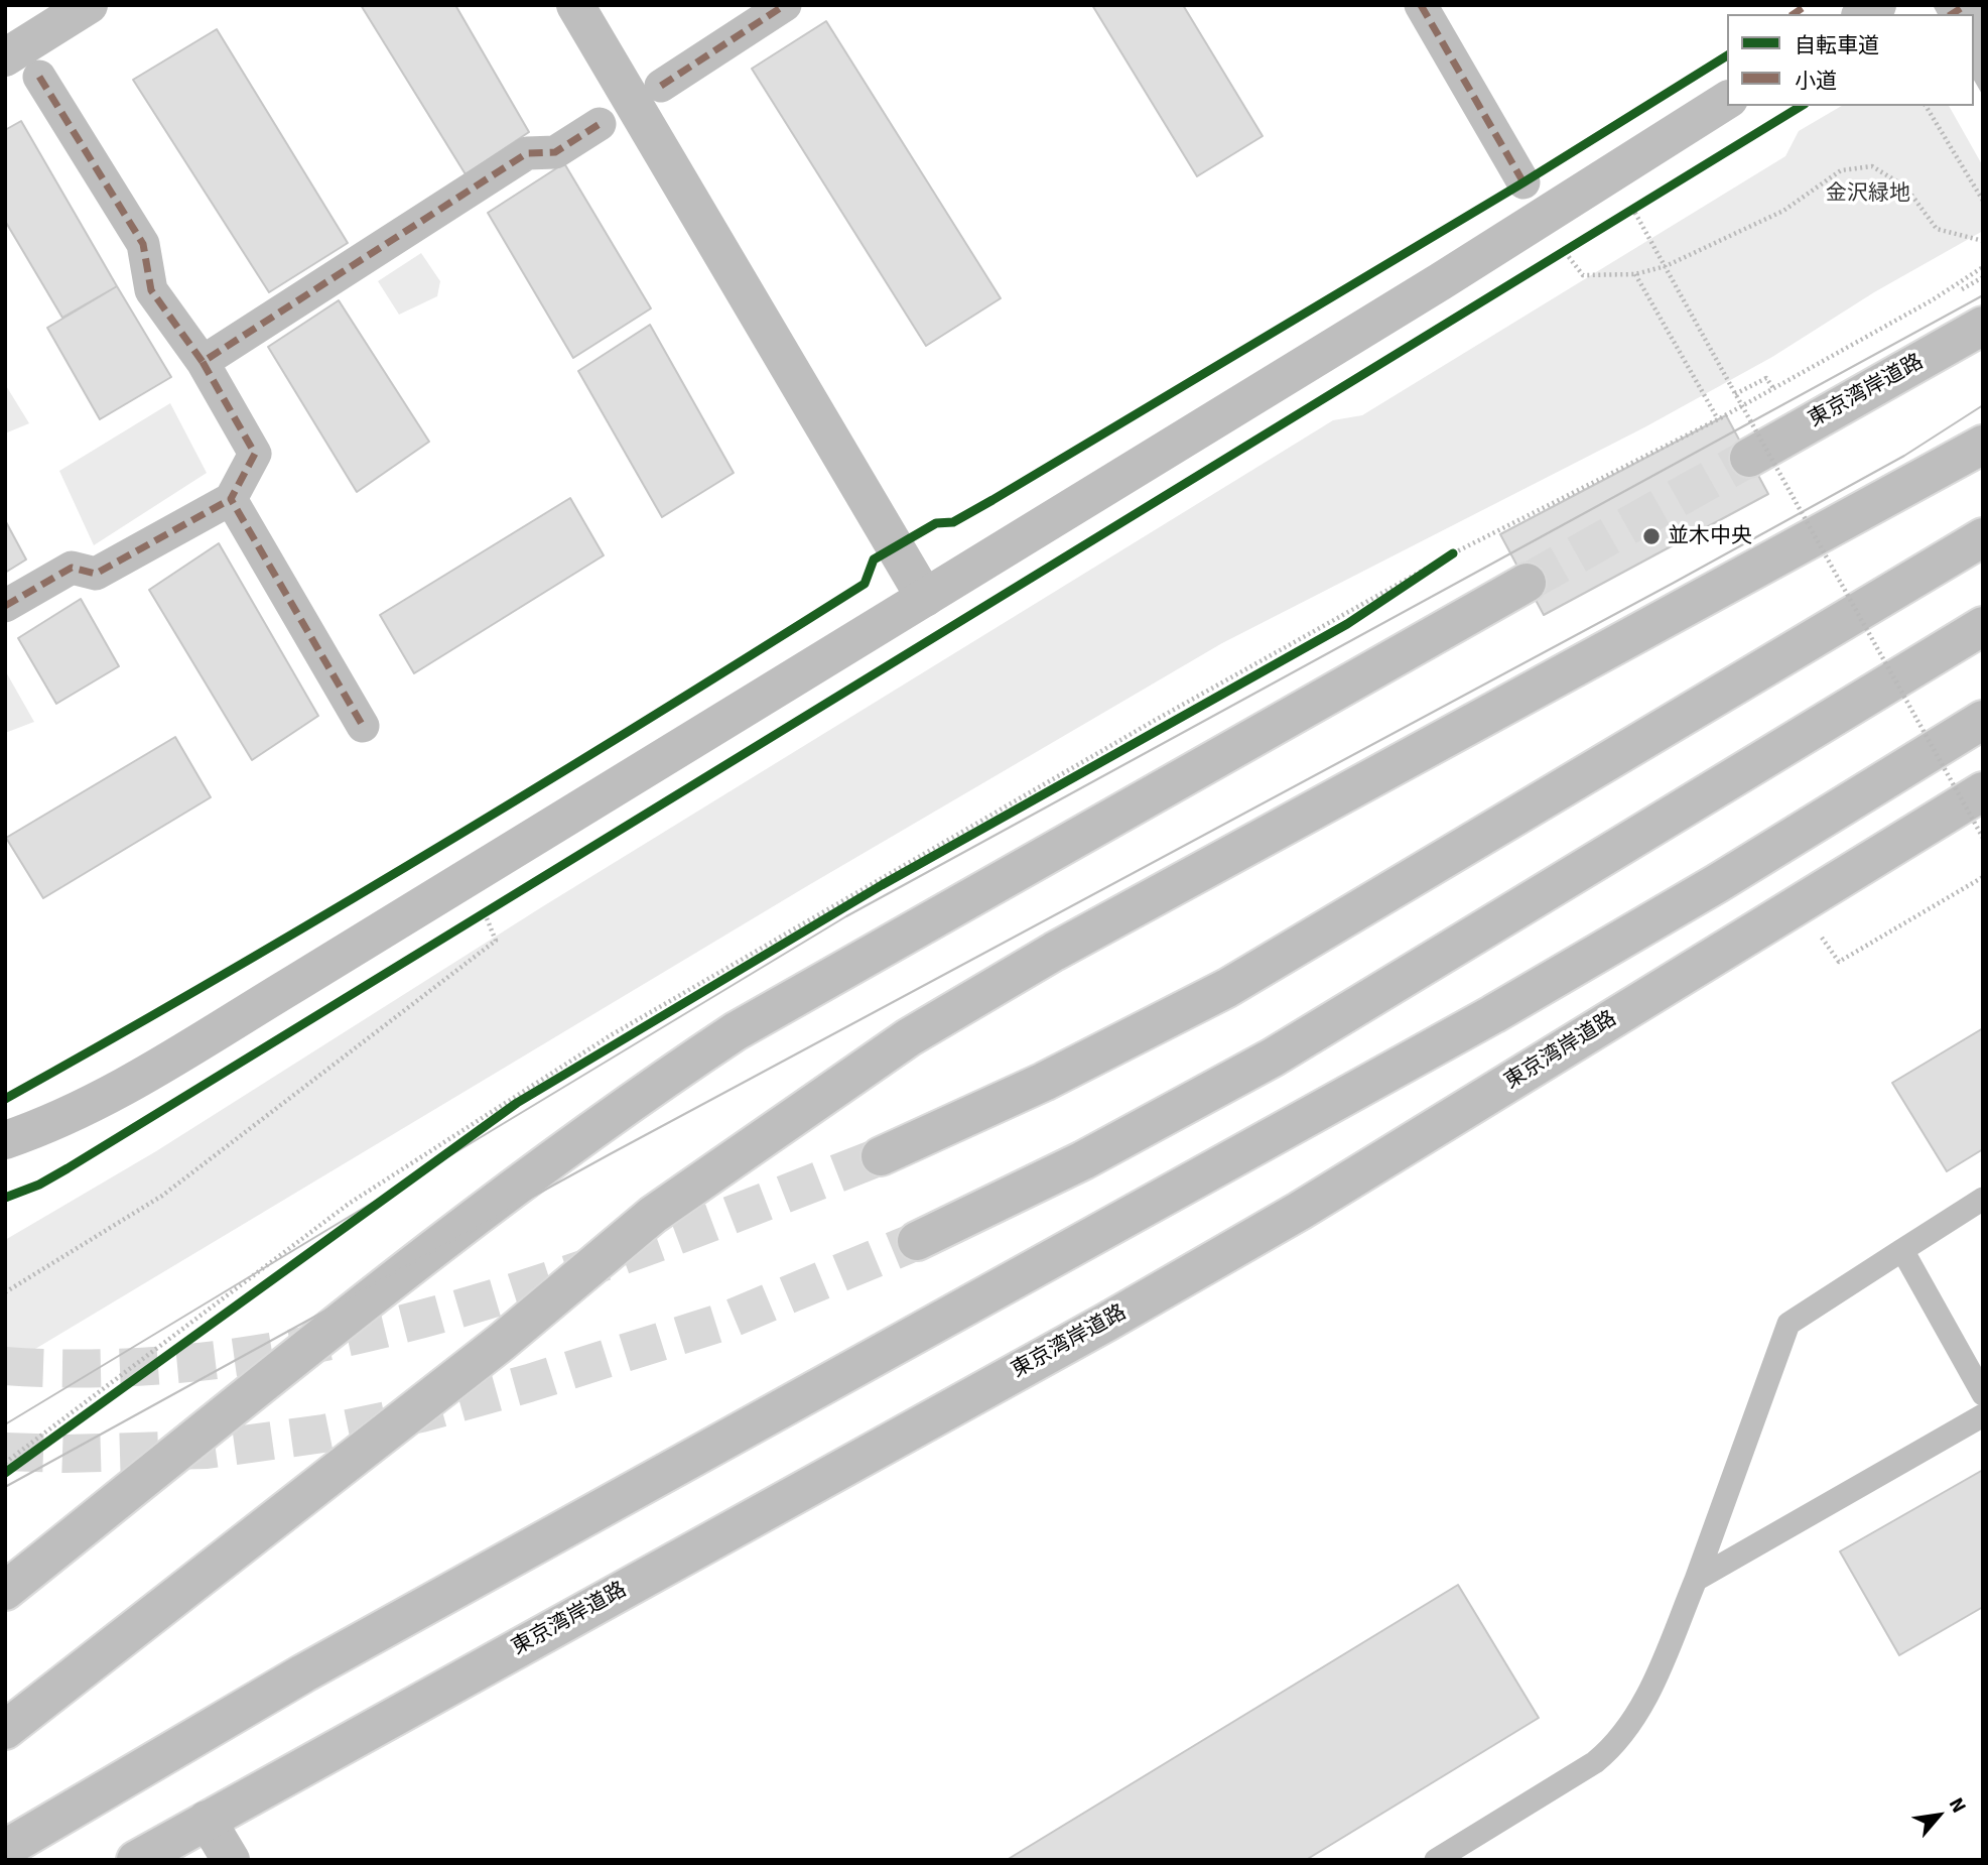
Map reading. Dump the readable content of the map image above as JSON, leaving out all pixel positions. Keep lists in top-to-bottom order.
{
  "streets": {
    "main road": ["東京湾岸道路"]
  },
  "parks": ["金沢緑地"],
  "places": ["並木中央"],
  "legend": ["自転車道", "小道"],
  "north": "top right"
}
